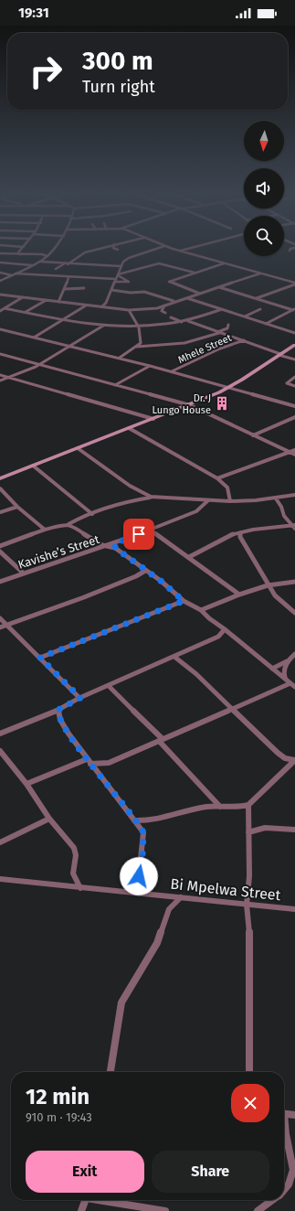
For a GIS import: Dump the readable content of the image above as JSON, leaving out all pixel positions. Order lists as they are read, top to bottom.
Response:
{
  "streets": {
    "street": ["Mhele Street", "Kavishe’s Street", "Bi Mpelwa Street"]
  },
  "places": {
    "building": ["Dr. J Lungo House"]
  },
  "north": "bottom",
  "page": {
    "status": "19:31",
    "turn": ["300 m", "Turn right"],
    "heading": ["12 min", "910 m · 19:43"],
    "buttons": ["Exit", "Share"]
  }
}
